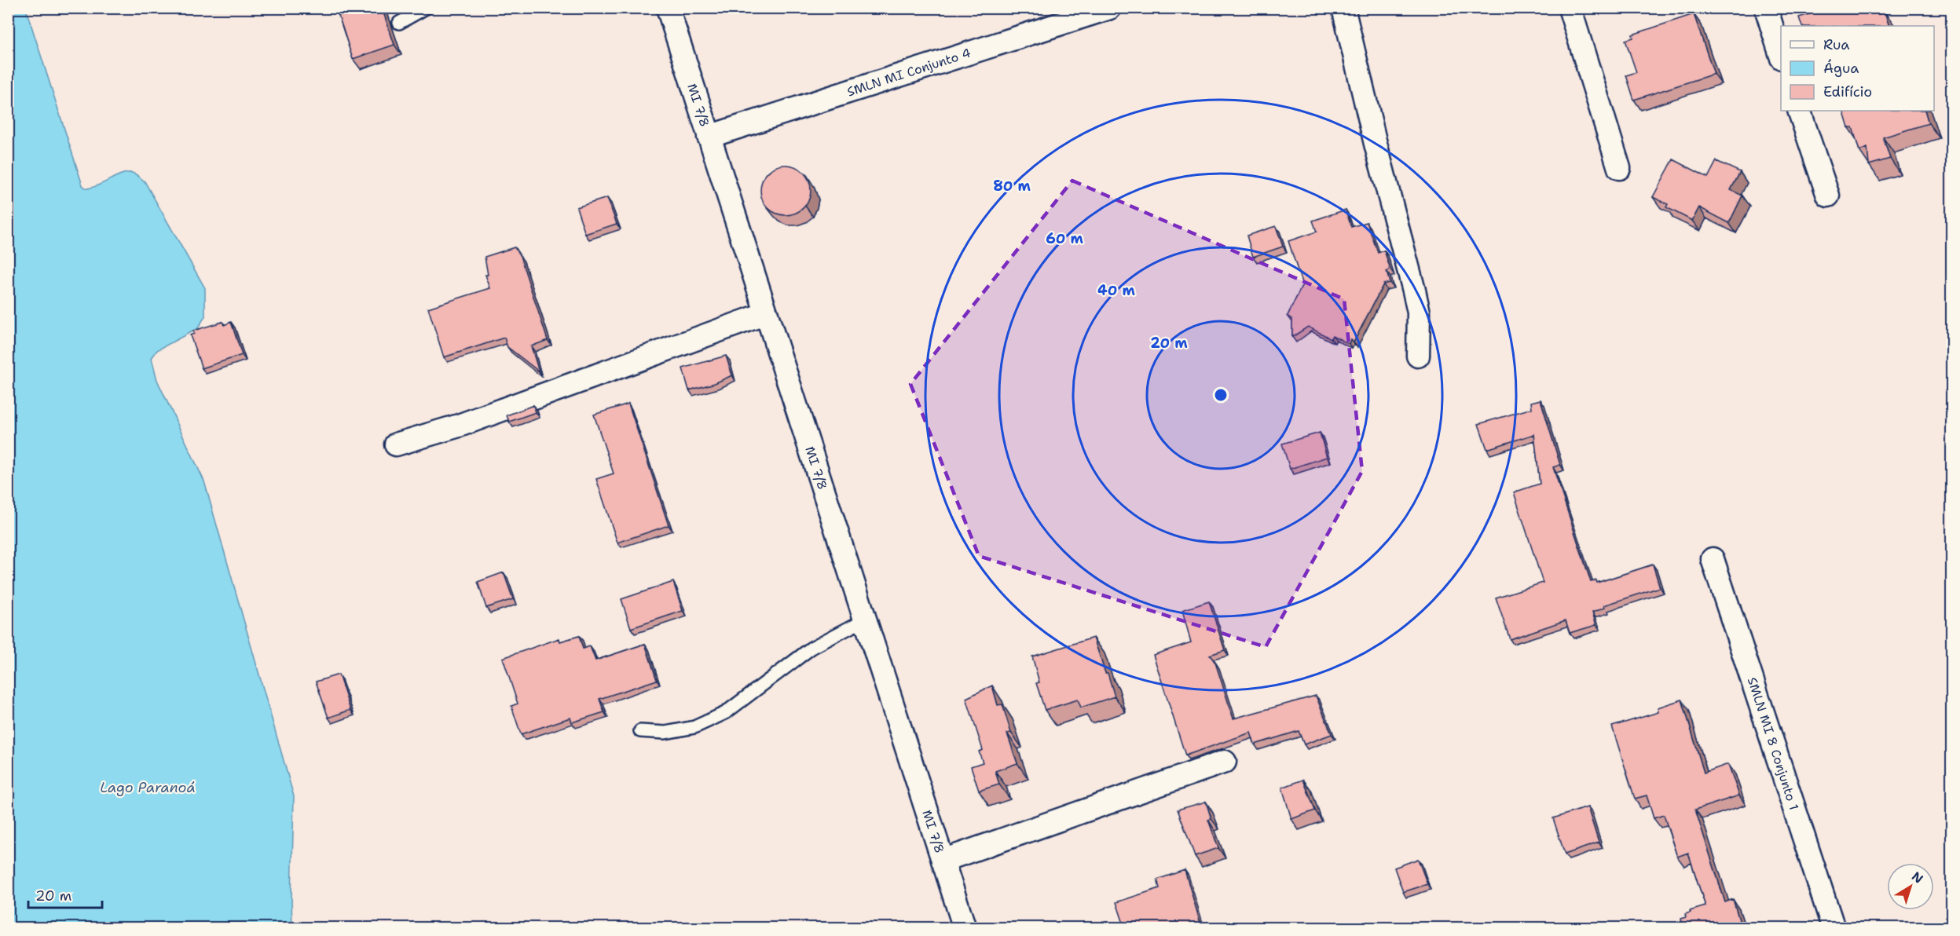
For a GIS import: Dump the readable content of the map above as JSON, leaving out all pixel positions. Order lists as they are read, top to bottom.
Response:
{
  "streets": {
    "street": ["SMLN MI Conjunto 4", "MI 7/8", "SMLN MI 8 Conjunto 1"]
  },
  "crossings": [
    ["SMLN MI Conjunto 4", "MI 7/8"]
  ],
  "water": ["Lago Paranoá"],
  "legend": ["Rua", "Água", "Edifício"],
  "scale_bar": "20 m",
  "north": "top right",
  "rings": [
    "80 m",
    "60 m",
    "40 m",
    "20 m"
  ]
}
